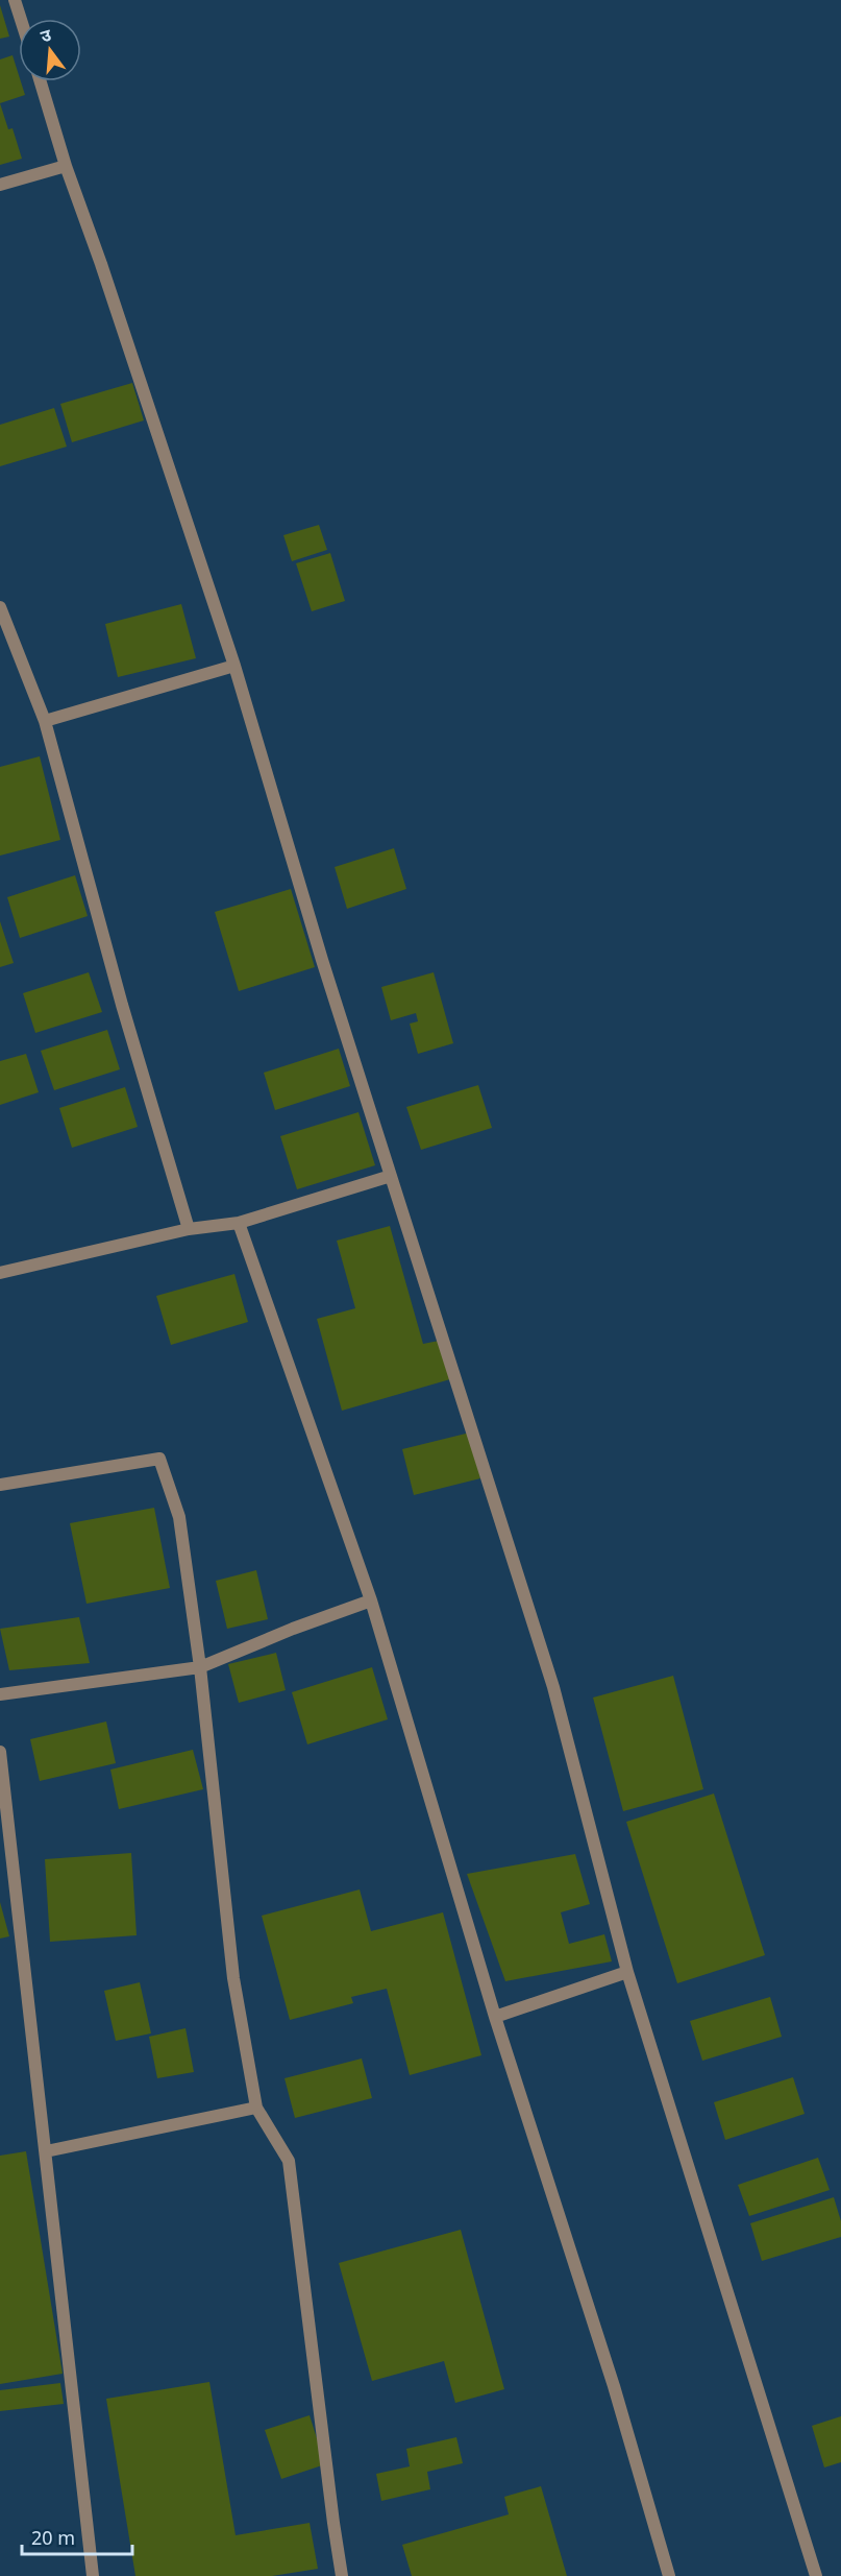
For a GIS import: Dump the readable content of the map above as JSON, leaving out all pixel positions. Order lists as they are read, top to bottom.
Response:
{
  "scale_bar": "20 m",
  "north": "top"
}
